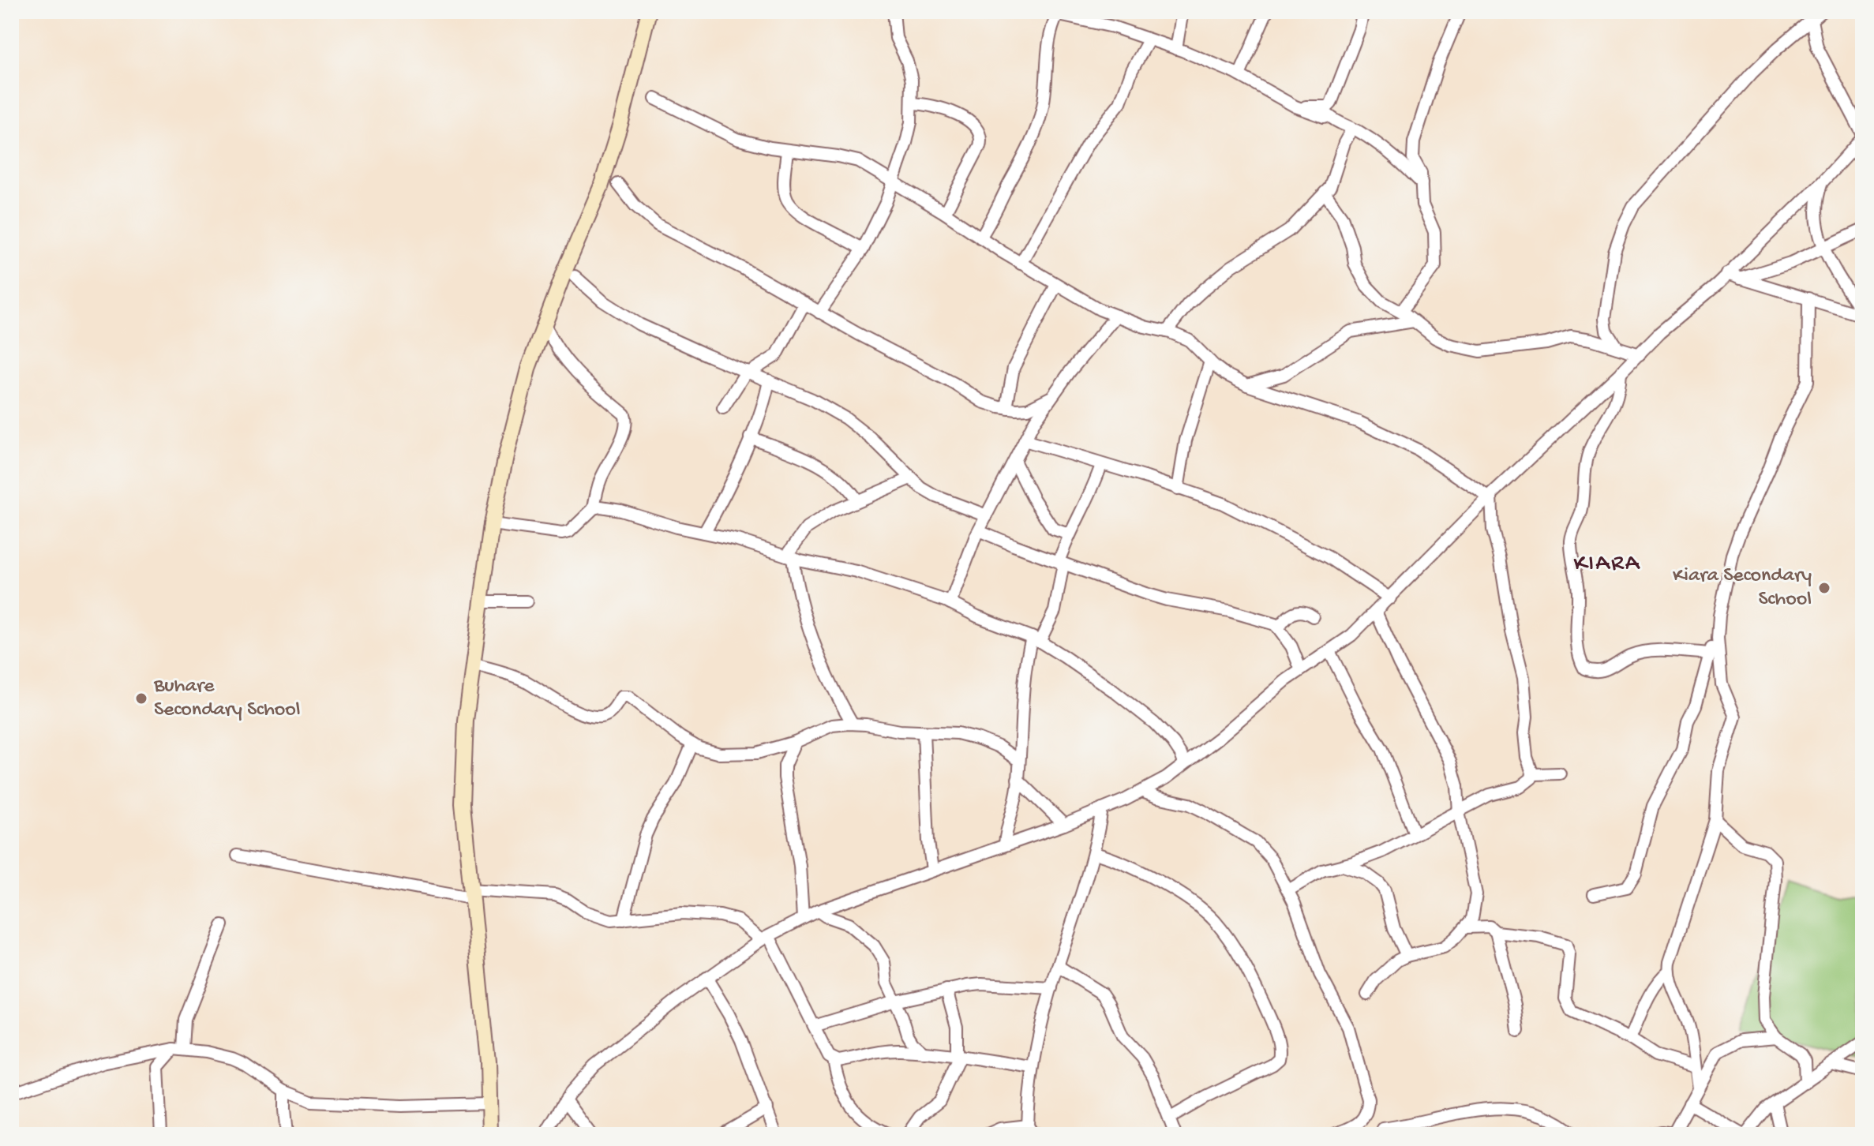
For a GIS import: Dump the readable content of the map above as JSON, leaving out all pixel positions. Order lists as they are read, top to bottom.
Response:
{
  "districts": ["KIARA"],
  "places": ["Kiara Secondary School", "Buhare Secondary School"]
}
